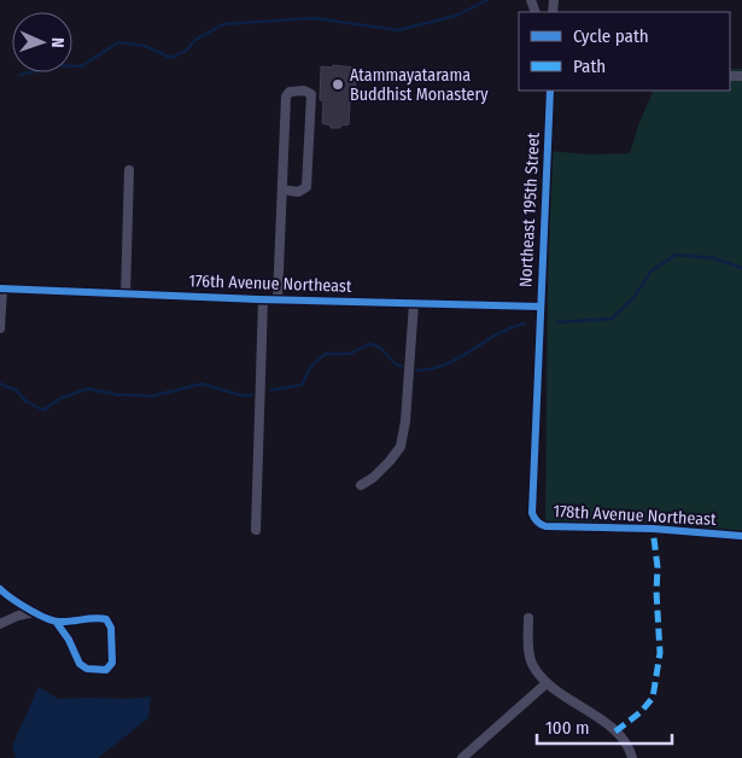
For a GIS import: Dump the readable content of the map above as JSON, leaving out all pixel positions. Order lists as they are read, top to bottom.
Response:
{
  "streets": {
    "street": ["Northeast 195th Street", "176th Avenue Northeast", "178th Avenue Northeast"]
  },
  "crossings": [
    ["Northeast 195th Street", "176th Avenue Northeast"],
    ["Northeast 195th Street", "178th Avenue Northeast"]
  ],
  "places": ["Atammayatarama Buddhist Monastery"],
  "legend": ["Cycle path", "Path"],
  "scale_bar": "100 m",
  "north": "right"
}
